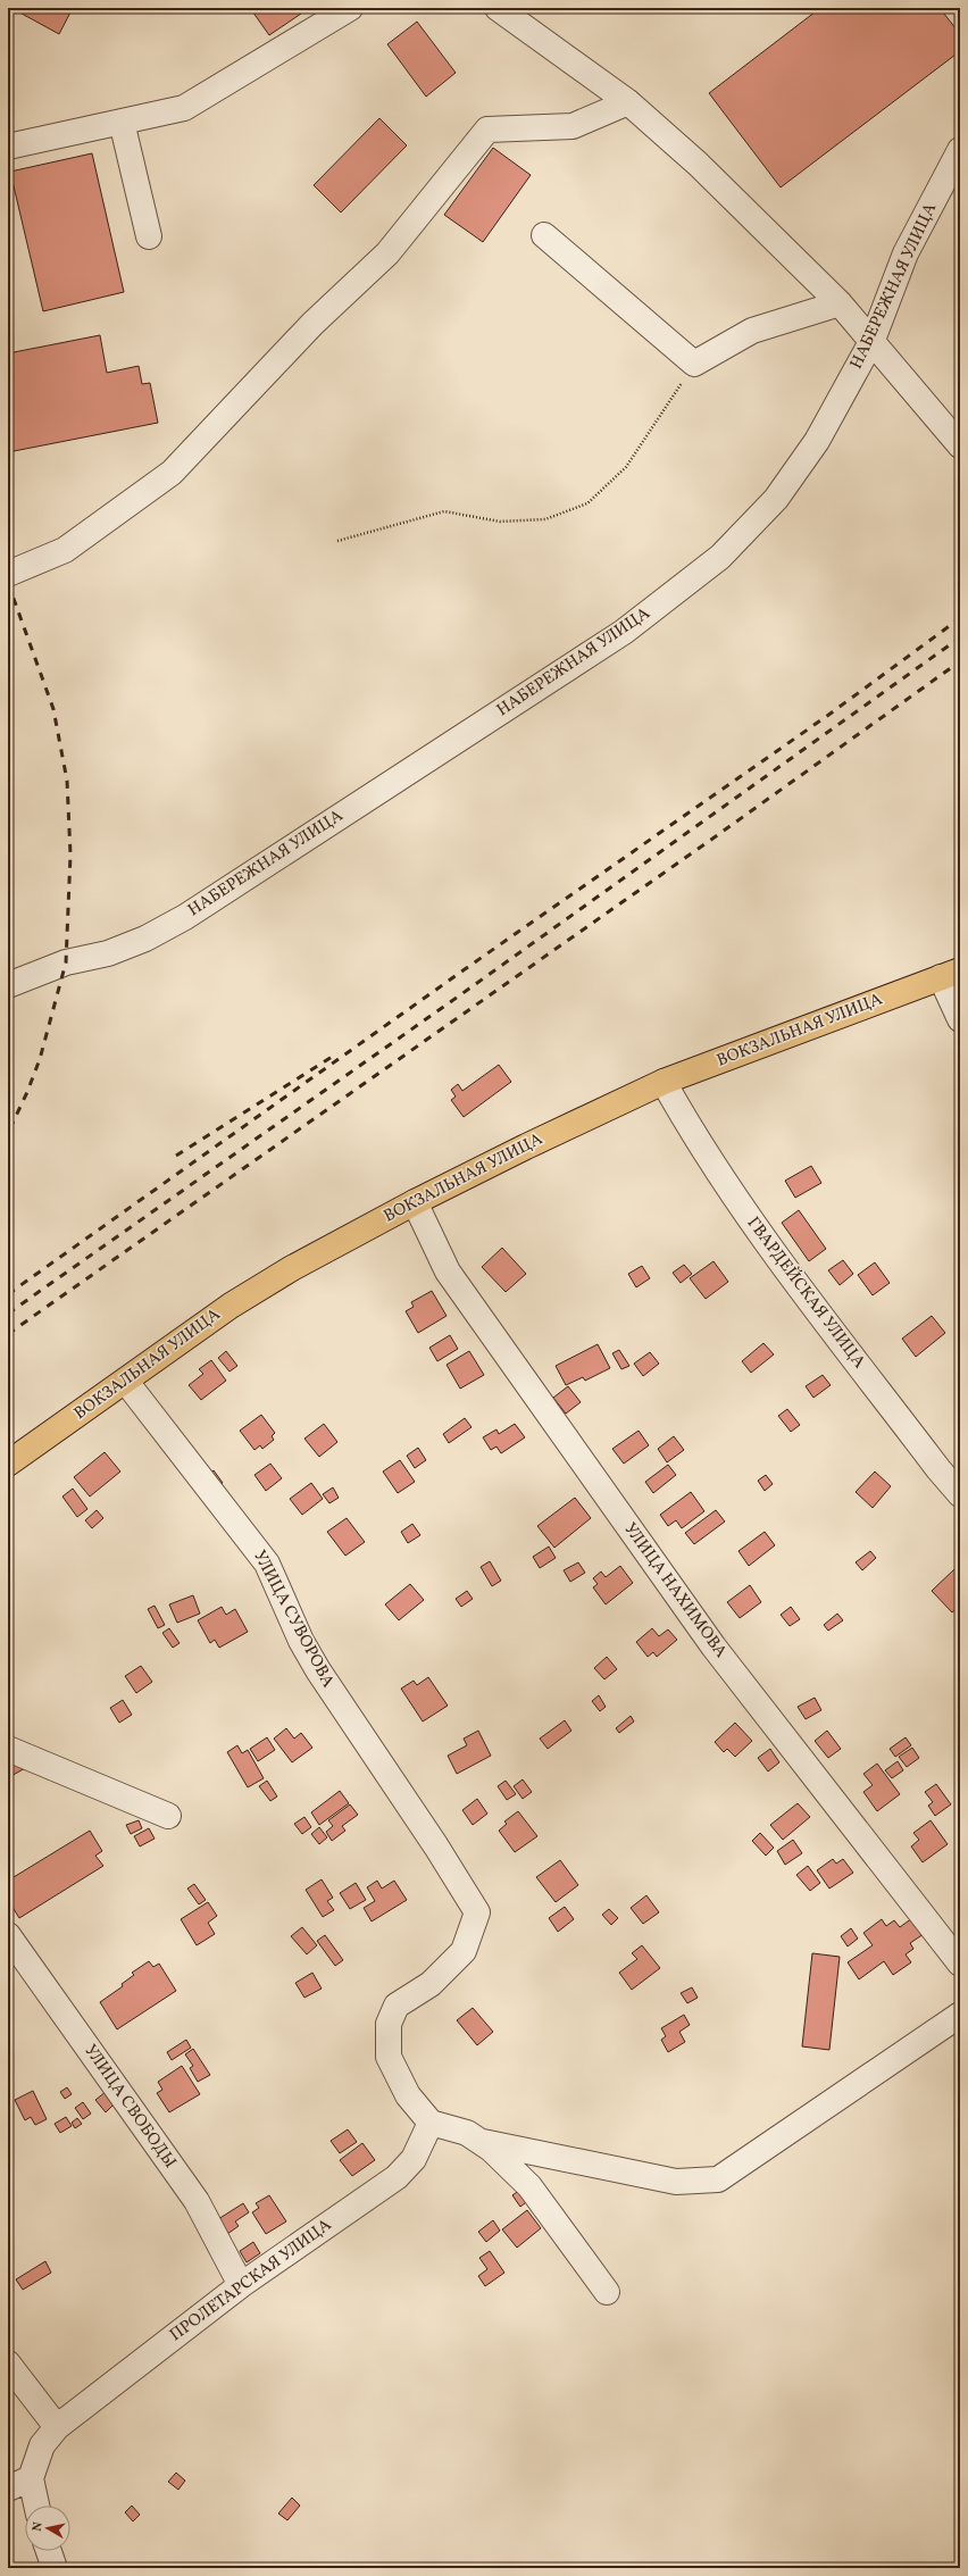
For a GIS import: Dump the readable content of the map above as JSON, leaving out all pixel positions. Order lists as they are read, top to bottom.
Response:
{
  "streets": {
    "main road": ["ВОКЗАЛЬНАЯ УЛИЦА"],
    "street": [
      "НАБЕРЕЖНАЯ УЛИЦА",
      "ГВАРДЕЙСКАЯ УЛИЦА",
      "УЛИЦА НАХИМОВА",
      "УЛИЦА СУВОРОВА",
      "УЛИЦА СВОБОДЫ",
      "ПРОЛЕТАРСКАЯ УЛИЦА"
    ]
  },
  "crossings": [
    ["ВОКЗАЛЬНАЯ УЛИЦА", "ГВАРДЕЙСКАЯ УЛИЦА"],
    ["ВОКЗАЛЬНАЯ УЛИЦА", "УЛИЦА НАХИМОВА"],
    ["ВОКЗАЛЬНАЯ УЛИЦА", "УЛИЦА СУВОРОВА"],
    ["УЛИЦА СУВОРОВА", "ПРОЛЕТАРСКАЯ УЛИЦА"],
    ["УЛИЦА СВОБОДЫ", "ПРОЛЕТАРСКАЯ УЛИЦА"]
  ],
  "north": "left"
}
